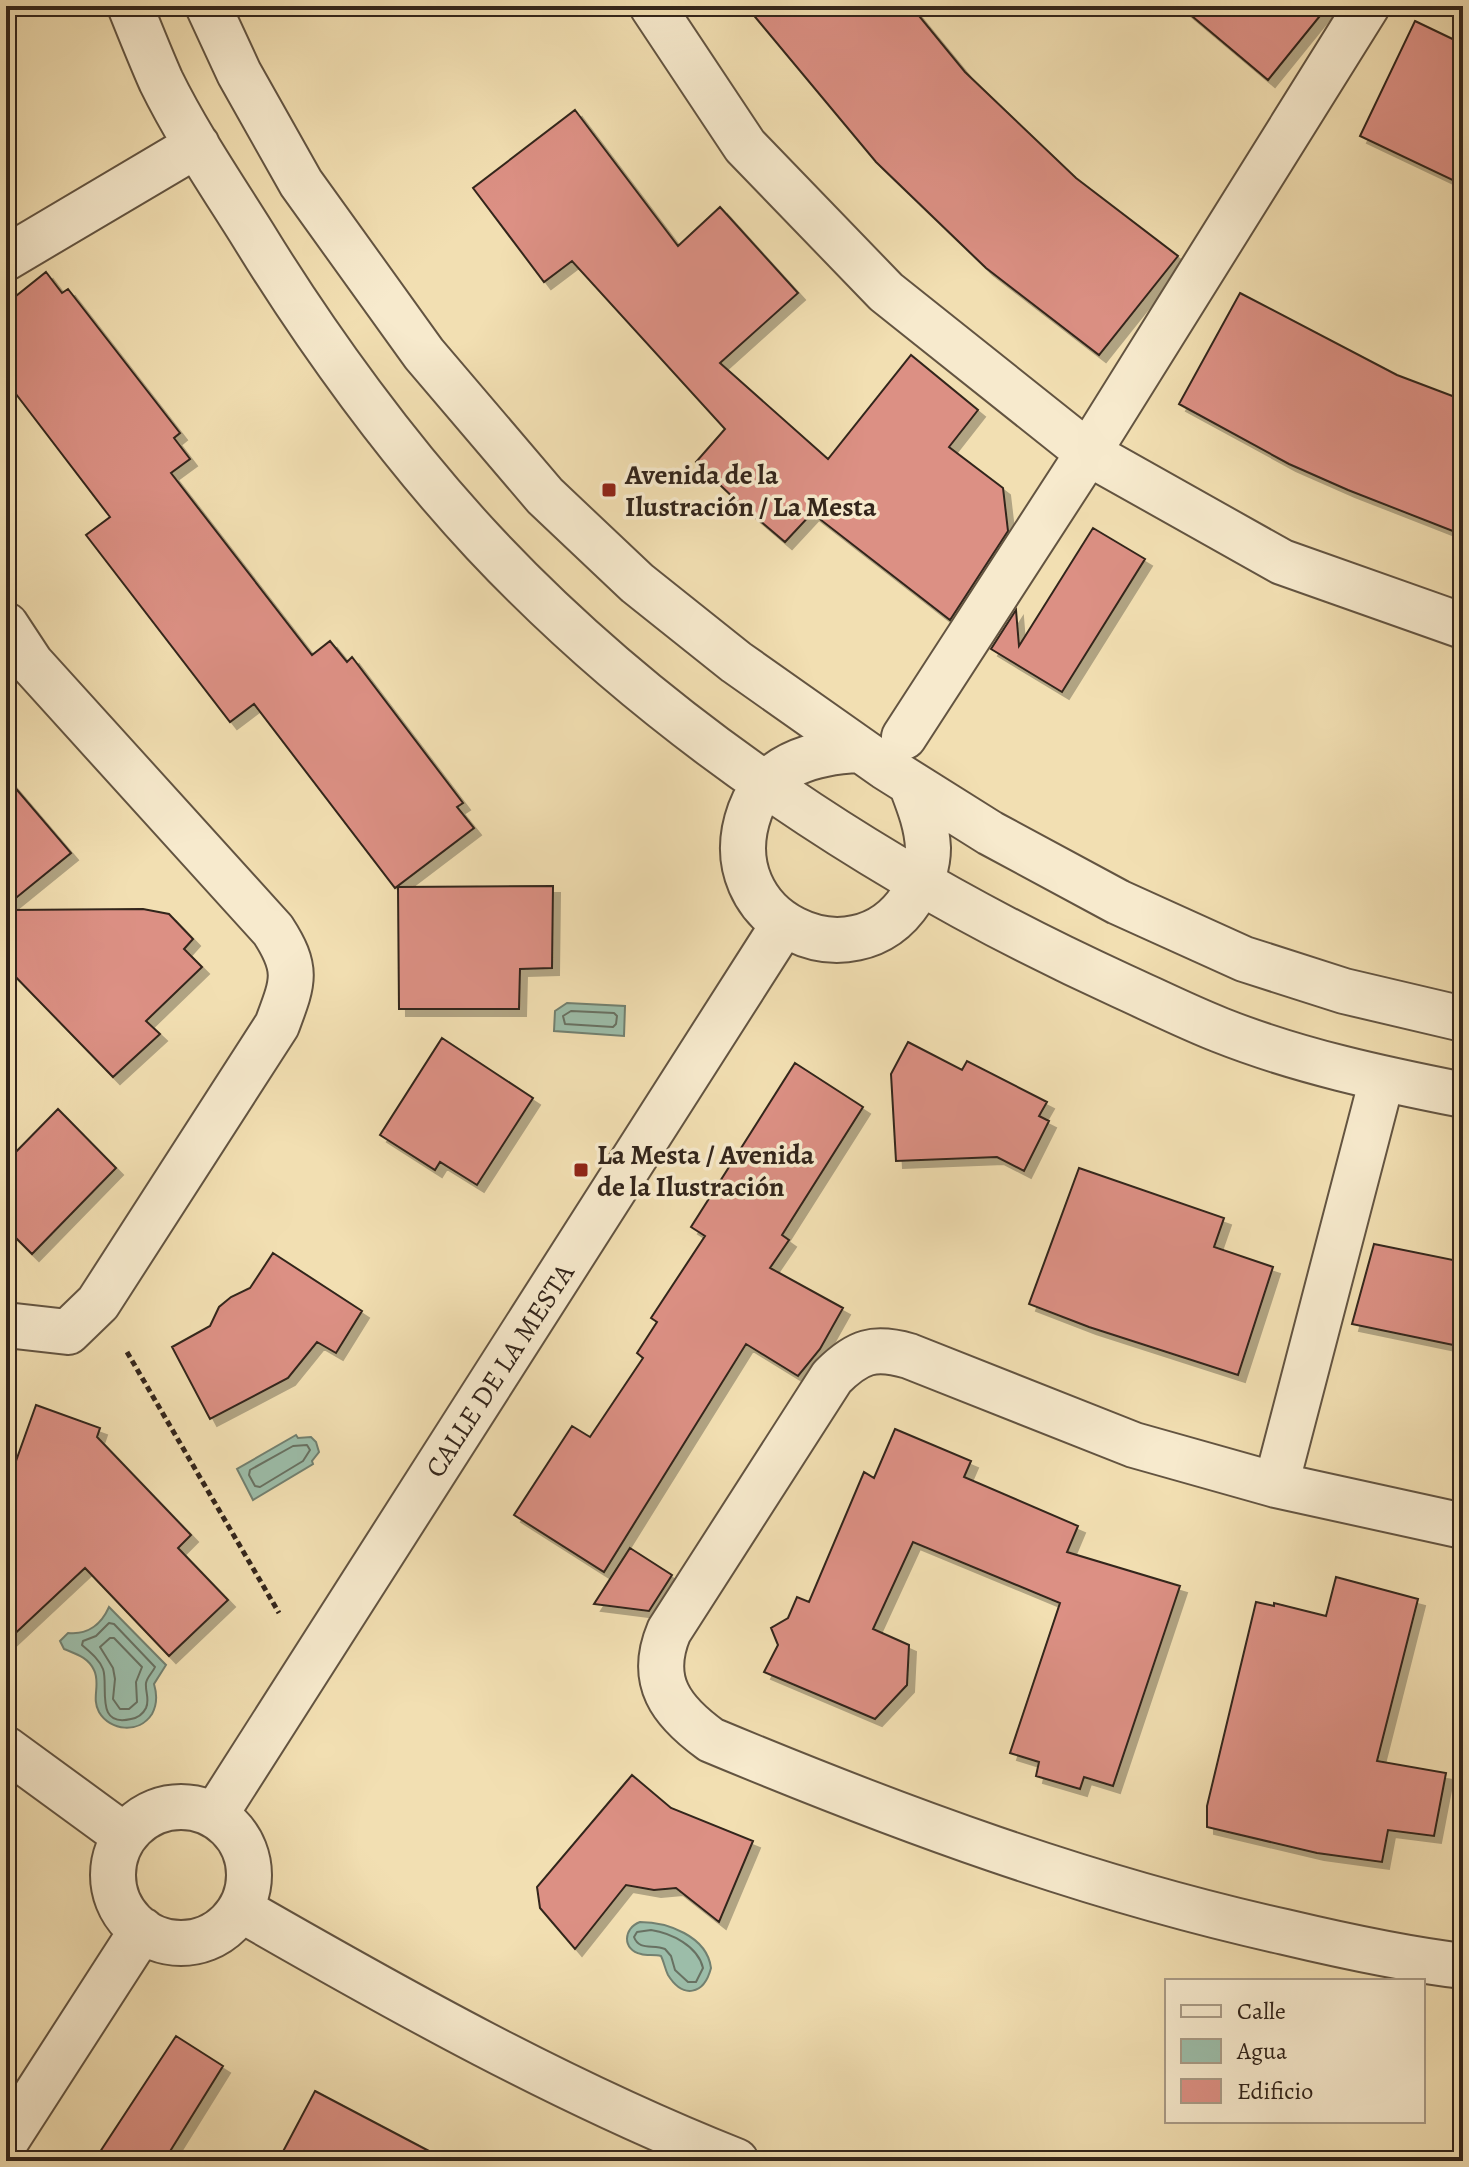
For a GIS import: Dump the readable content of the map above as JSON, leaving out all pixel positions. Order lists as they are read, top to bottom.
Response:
{
  "streets": {
    "street": ["CALLE DE LA MESTA"]
  },
  "places": {
    "transit": ["Avenida de la Ilustración / La Mesta", "La Mesta / Avenida de la Ilustración"]
  },
  "legend": ["Calle", "Agua", "Edificio"]
}
